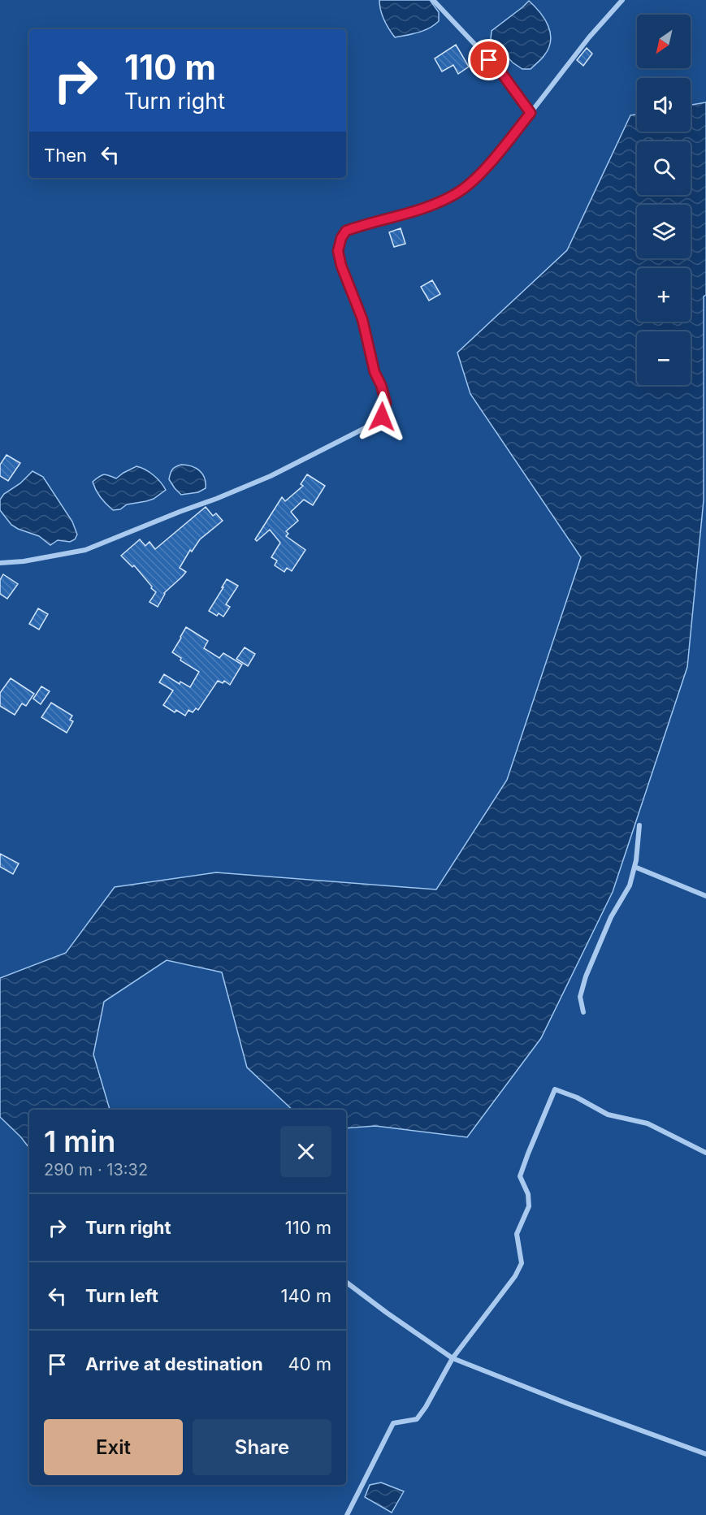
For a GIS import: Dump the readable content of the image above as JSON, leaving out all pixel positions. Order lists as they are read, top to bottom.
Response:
{
  "north": "bottom left",
  "page": {
    "map_buttons": ["+", "−"],
    "turn": ["110 m", "Turn right"],
    "then": "Then",
    "heading": ["1 min", "290 m · 13:32"],
    "list": [
      {
        "name": "Turn right",
        "value": "110 m"
      },
      {
        "name": "Turn left",
        "value": "140 m"
      },
      {
        "name": "Arrive at destination",
        "value": "40 m"
      }
    ],
    "buttons": ["Exit", "Share"]
  }
}
